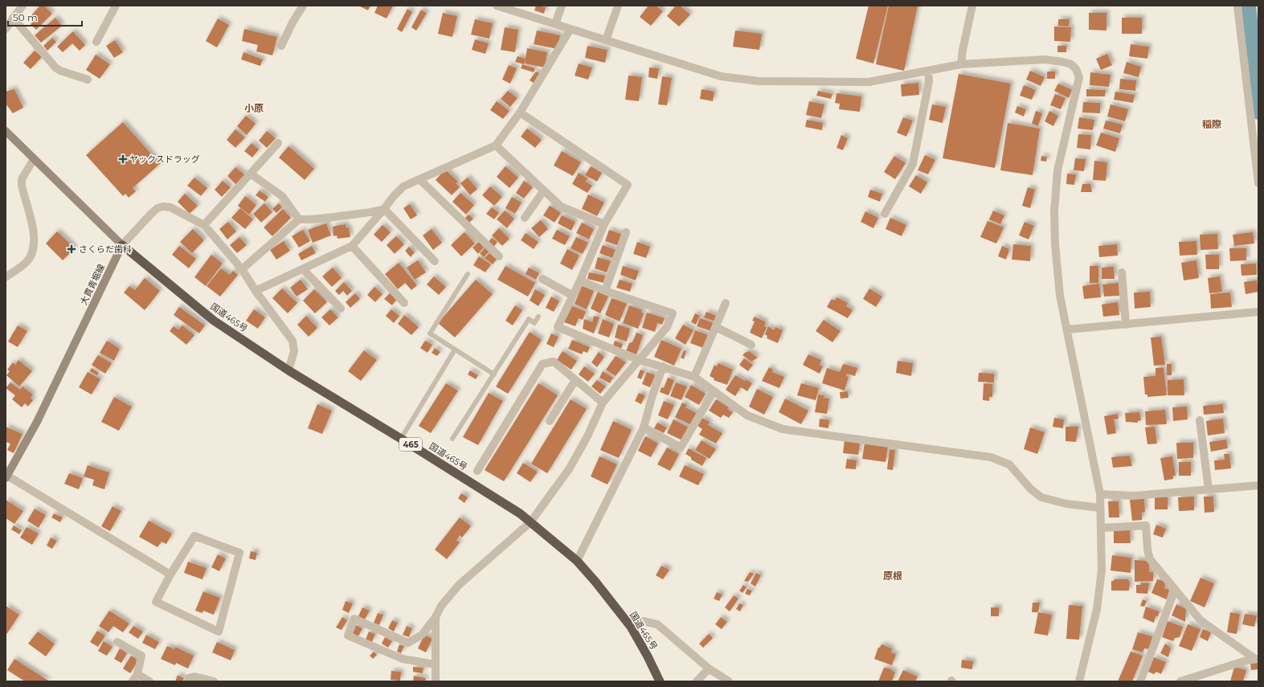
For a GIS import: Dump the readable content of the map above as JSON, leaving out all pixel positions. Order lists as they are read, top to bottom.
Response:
{
  "streets": {
    "highway": ["国道465号", "465"],
    "main road": ["大貫青堀線"]
  },
  "crossings": [
    ["大貫青堀線", "国道465号"]
  ],
  "districts": ["小原", "稲際", "原根"],
  "places": {
    "health": ["ヤックスドラッグ", "さくらだ歯科"]
  },
  "scale_bar": "50 m"
}
